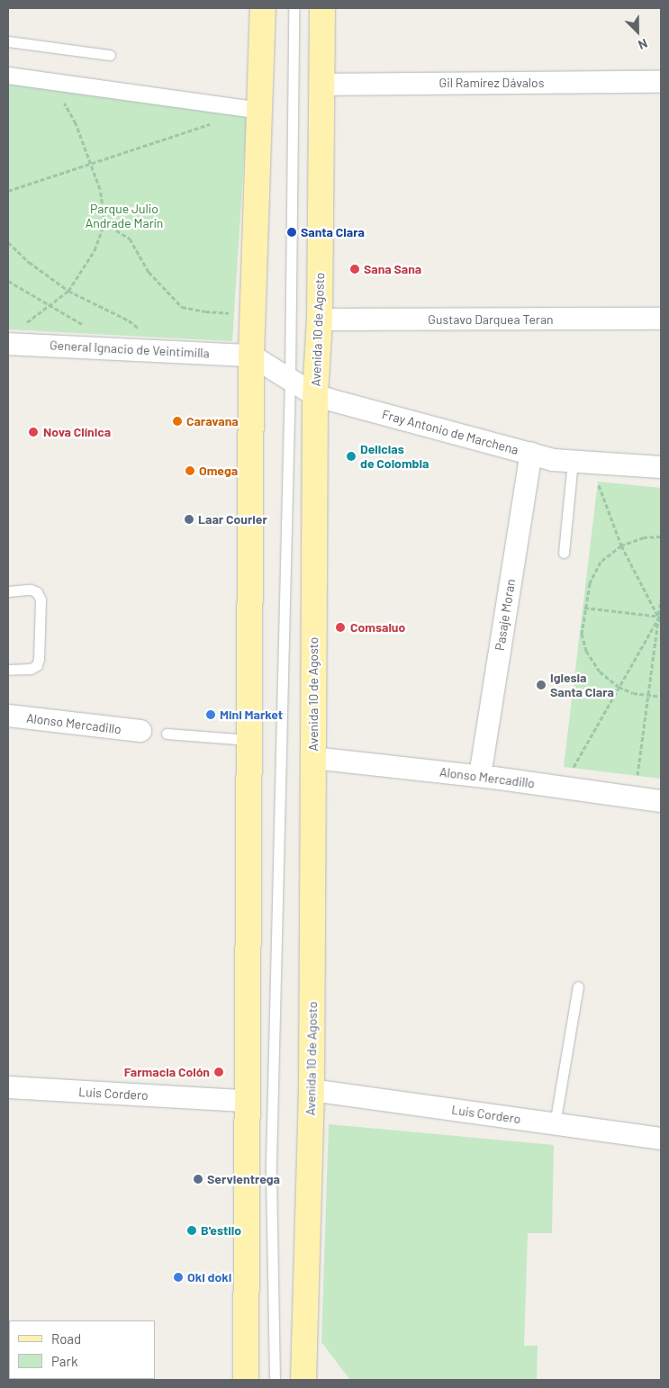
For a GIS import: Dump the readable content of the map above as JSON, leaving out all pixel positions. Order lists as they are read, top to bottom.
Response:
{
  "streets": {
    "main road": ["Avenida 10 de Agosto"],
    "street": [
      "Gil Ramírez Dávalos",
      "Gustavo Darquea Teran",
      "General Ignacio de Veintimilla",
      "Fray Antonio de Marchena",
      "Pasaje Moran",
      "Alonso Mercadillo",
      "Luis Cordero"
    ]
  },
  "crossings": [
    ["Gil Ramírez Dávalos", "Avenida 10 de Agosto"],
    ["Gustavo Darquea Teran", "Avenida 10 de Agosto"],
    ["Avenida 10 de Agosto", "Fray Antonio de Marchena"],
    ["Avenida 10 de Agosto", "Alonso Mercadillo"],
    ["Avenida 10 de Agosto", "Luis Cordero"],
    ["General Ignacio de Veintimilla", "Fray Antonio de Marchena"],
    ["Fray Antonio de Marchena", "Pasaje Moran"],
    ["Pasaje Moran", "Alonso Mercadillo"]
  ],
  "parks": ["Parque Julio Andrade Marín"],
  "places": [
    "Santa Clara",
    "Sana Sana",
    "Caravana",
    "Nova Clínica",
    "Delicias de Colombia",
    "Omega",
    "Laar Courier",
    "Comsaluo",
    "Iglesia Santa Clara",
    "Mini Market",
    "Farmacia Colón",
    "Servientrega",
    "B'estilo",
    "Oki doki"
  ],
  "legend": ["Road", "Park"],
  "north": "bottom right"
}
